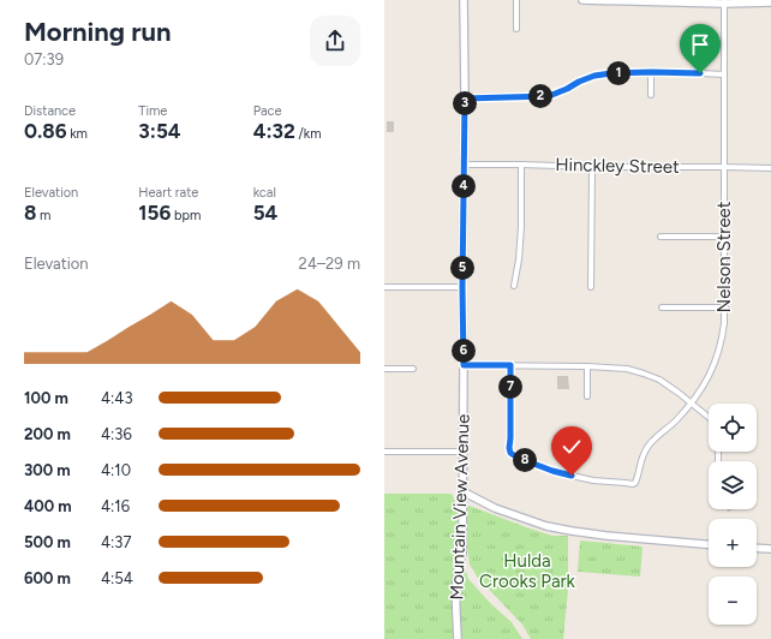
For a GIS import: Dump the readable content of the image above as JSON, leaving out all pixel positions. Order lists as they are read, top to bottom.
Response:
{
  "streets": {
    "street": ["Hinckley Street", "Nelson Street", "Mountain View Avenue"]
  },
  "crossings": [
    ["Hinckley Street", "Nelson Street"],
    ["Hinckley Street", "Mountain View Avenue"]
  ],
  "parks": ["Hulda Crooks Park"],
  "page": {
    "heading": ["Morning run", "07:39"],
    "pins": [
      "1",
      "2",
      "3",
      "4",
      "5",
      "6",
      "7",
      "8"
    ],
    "stats": [
      ["Distance", "0.86 km"],
      ["Time", "3:54"],
      ["Pace", "4:32 /km"],
      ["Elevation", "8 m"],
      ["Heart rate", "156 bpm"],
      ["kcal", "54"]
    ],
    "chart": ["Elevation", "24–29 m"],
    "list": [
      {
        "name": "100 m",
        "note": "4:43"
      },
      {
        "name": "200 m",
        "note": "4:36"
      },
      {
        "name": "300 m",
        "note": "4:10"
      },
      {
        "name": "400 m",
        "note": "4:16"
      },
      {
        "name": "500 m",
        "note": "4:37"
      },
      {
        "name": "600 m",
        "note": "4:54"
      }
    ],
    "map_buttons": ["+", "−"]
  }
}
